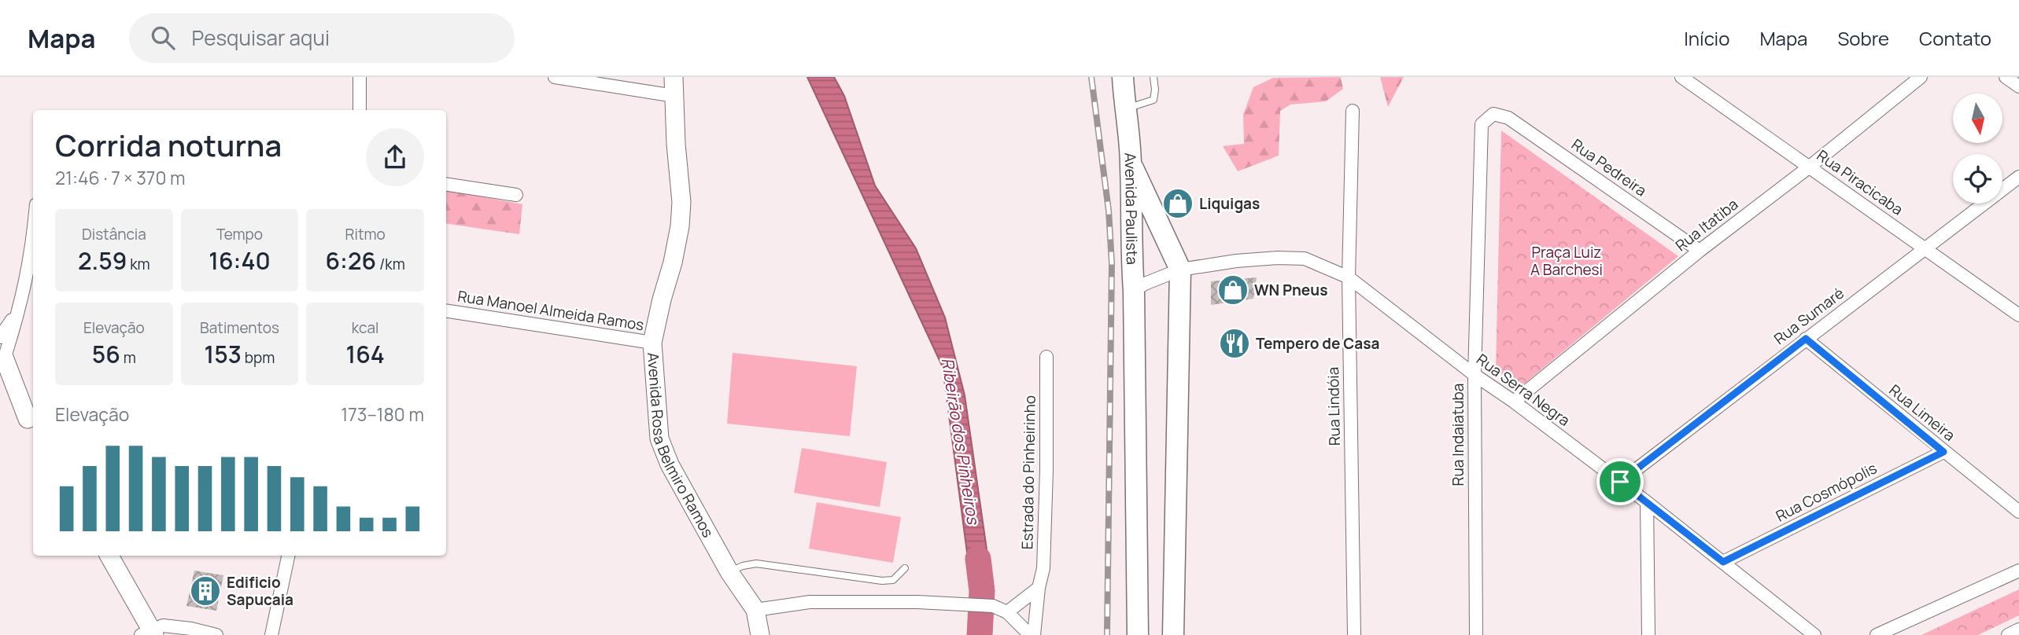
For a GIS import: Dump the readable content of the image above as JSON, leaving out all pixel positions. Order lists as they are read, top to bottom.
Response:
{
  "streets": {
    "main road": ["Avenida Paulista", "Avenida Rosa Belmiro Ramos"],
    "street": [
      "Rua Pedreira",
      "Rua Piracicaba",
      "Rua Itatiba",
      "Rua Manoel Almeida Ramos",
      "Rua Sumaré",
      "Rua Serra Negra",
      "Rua Lindóia",
      "Rua Limeira",
      "Rua Indaiatuba",
      "Estrada do Pinheirinho",
      "Rua Cosmópolis"
    ]
  },
  "crossings": [
    ["Rua Pedreira", "Rua Itatiba"],
    ["Rua Pedreira", "Rua Indaiatuba"],
    ["Rua Piracicaba", "Rua Itatiba"],
    ["Rua Piracicaba", "Rua Sumaré"],
    ["Rua Itatiba", "Rua Serra Negra"],
    ["Avenida Paulista", "Rua Serra Negra"],
    ["Rua Manoel Almeida Ramos", "Avenida Rosa Belmiro Ramos"],
    ["Rua Sumaré", "Rua Serra Negra"],
    ["Rua Sumaré", "Rua Limeira"],
    ["Rua Serra Negra", "Rua Lindóia"],
    ["Rua Serra Negra", "Rua Indaiatuba"],
    ["Rua Serra Negra", "Rua Cosmópolis"],
    ["Rua Limeira", "Rua Cosmópolis"],
    ["Avenida Rosa Belmiro Ramos", "Estrada do Pinheirinho"]
  ],
  "water": ["Ribeirão dos Pinheiros"],
  "parks": ["Praça Luiz A Barchesi"],
  "places": {
    "shop": ["Liquigas", "WN Pneus"],
    "restaurant": ["Tempero de Casa"],
    "building": ["Edificio Sapucaia"]
  },
  "north": "bottom",
  "page": {
    "header": "Mapa",
    "search": "Pesquisar aqui",
    "nav": [
      "Início",
      "Mapa",
      "Sobre",
      "Contato"
    ],
    "heading": ["Corrida noturna", "21:46 · 7 × 370 m"],
    "stats": [
      ["Distância", "2.59 km"],
      ["Tempo", "16:40"],
      ["Ritmo", "6:26 /km"],
      ["Elevação", "56 m"],
      ["Batimentos", "153 bpm"],
      ["kcal", "164"]
    ],
    "chart": ["Elevação", "173–180 m"]
  }
}
